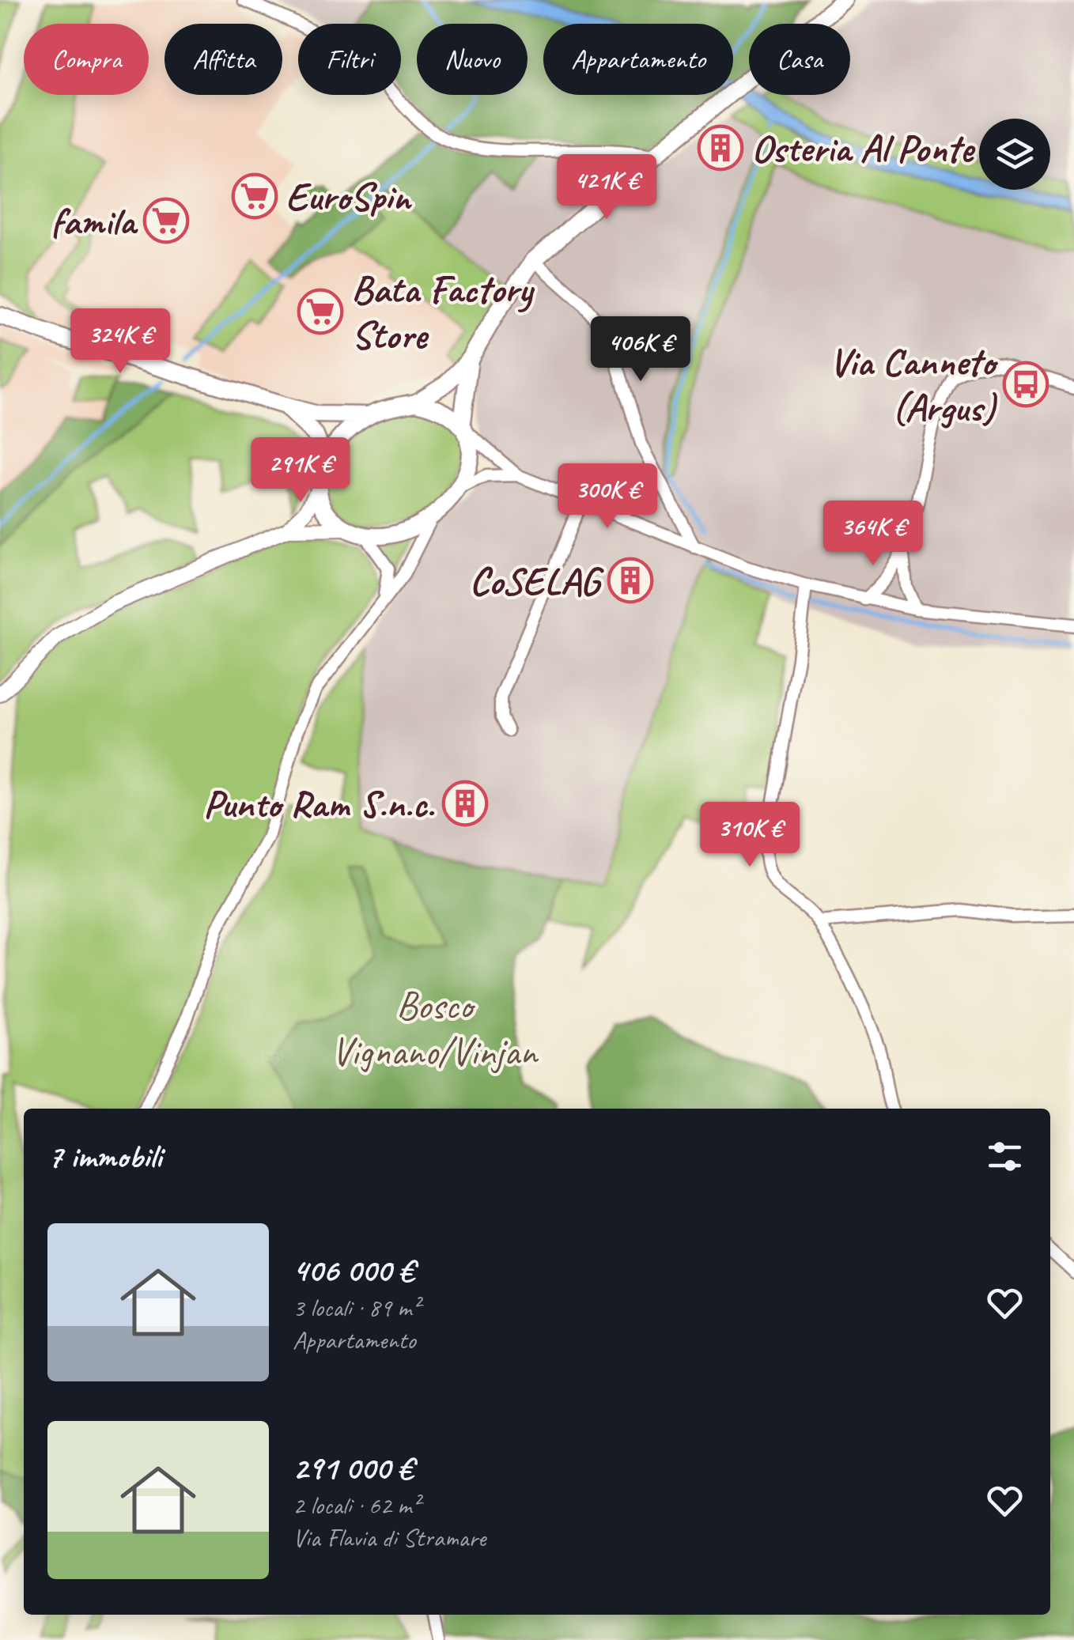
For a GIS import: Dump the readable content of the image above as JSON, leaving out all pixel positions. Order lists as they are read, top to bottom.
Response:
{
  "parks": ["Bosco Vignano/Vinjan"],
  "places": {
    "building": ["Osteria Al Ponte", "CoSELAG", "Punto Ram S.n.c."],
    "supermarket": ["EuroSpin", "famila", "Bata Factory Store"],
    "bus stop": ["Via Canneto (Argus)"]
  },
  "page": {
    "chip": [
      "Compra",
      "Affitta",
      "Filtri",
      "Nuovo",
      "Appartamento",
      "Casa"
    ],
    "price": [
      "421K €",
      "324K €",
      "406K €",
      "291K €",
      "300K €",
      "364K €",
      "310K €"
    ],
    "heading": "7 immobili",
    "list": [
      {
        "name": "406 000 €",
        "note": "3 locali · 89 m² · Appartamento"
      },
      {
        "name": "291 000 €",
        "note": "2 locali · 62 m² · Via Flavia di Stramare"
      }
    ]
  }
}
